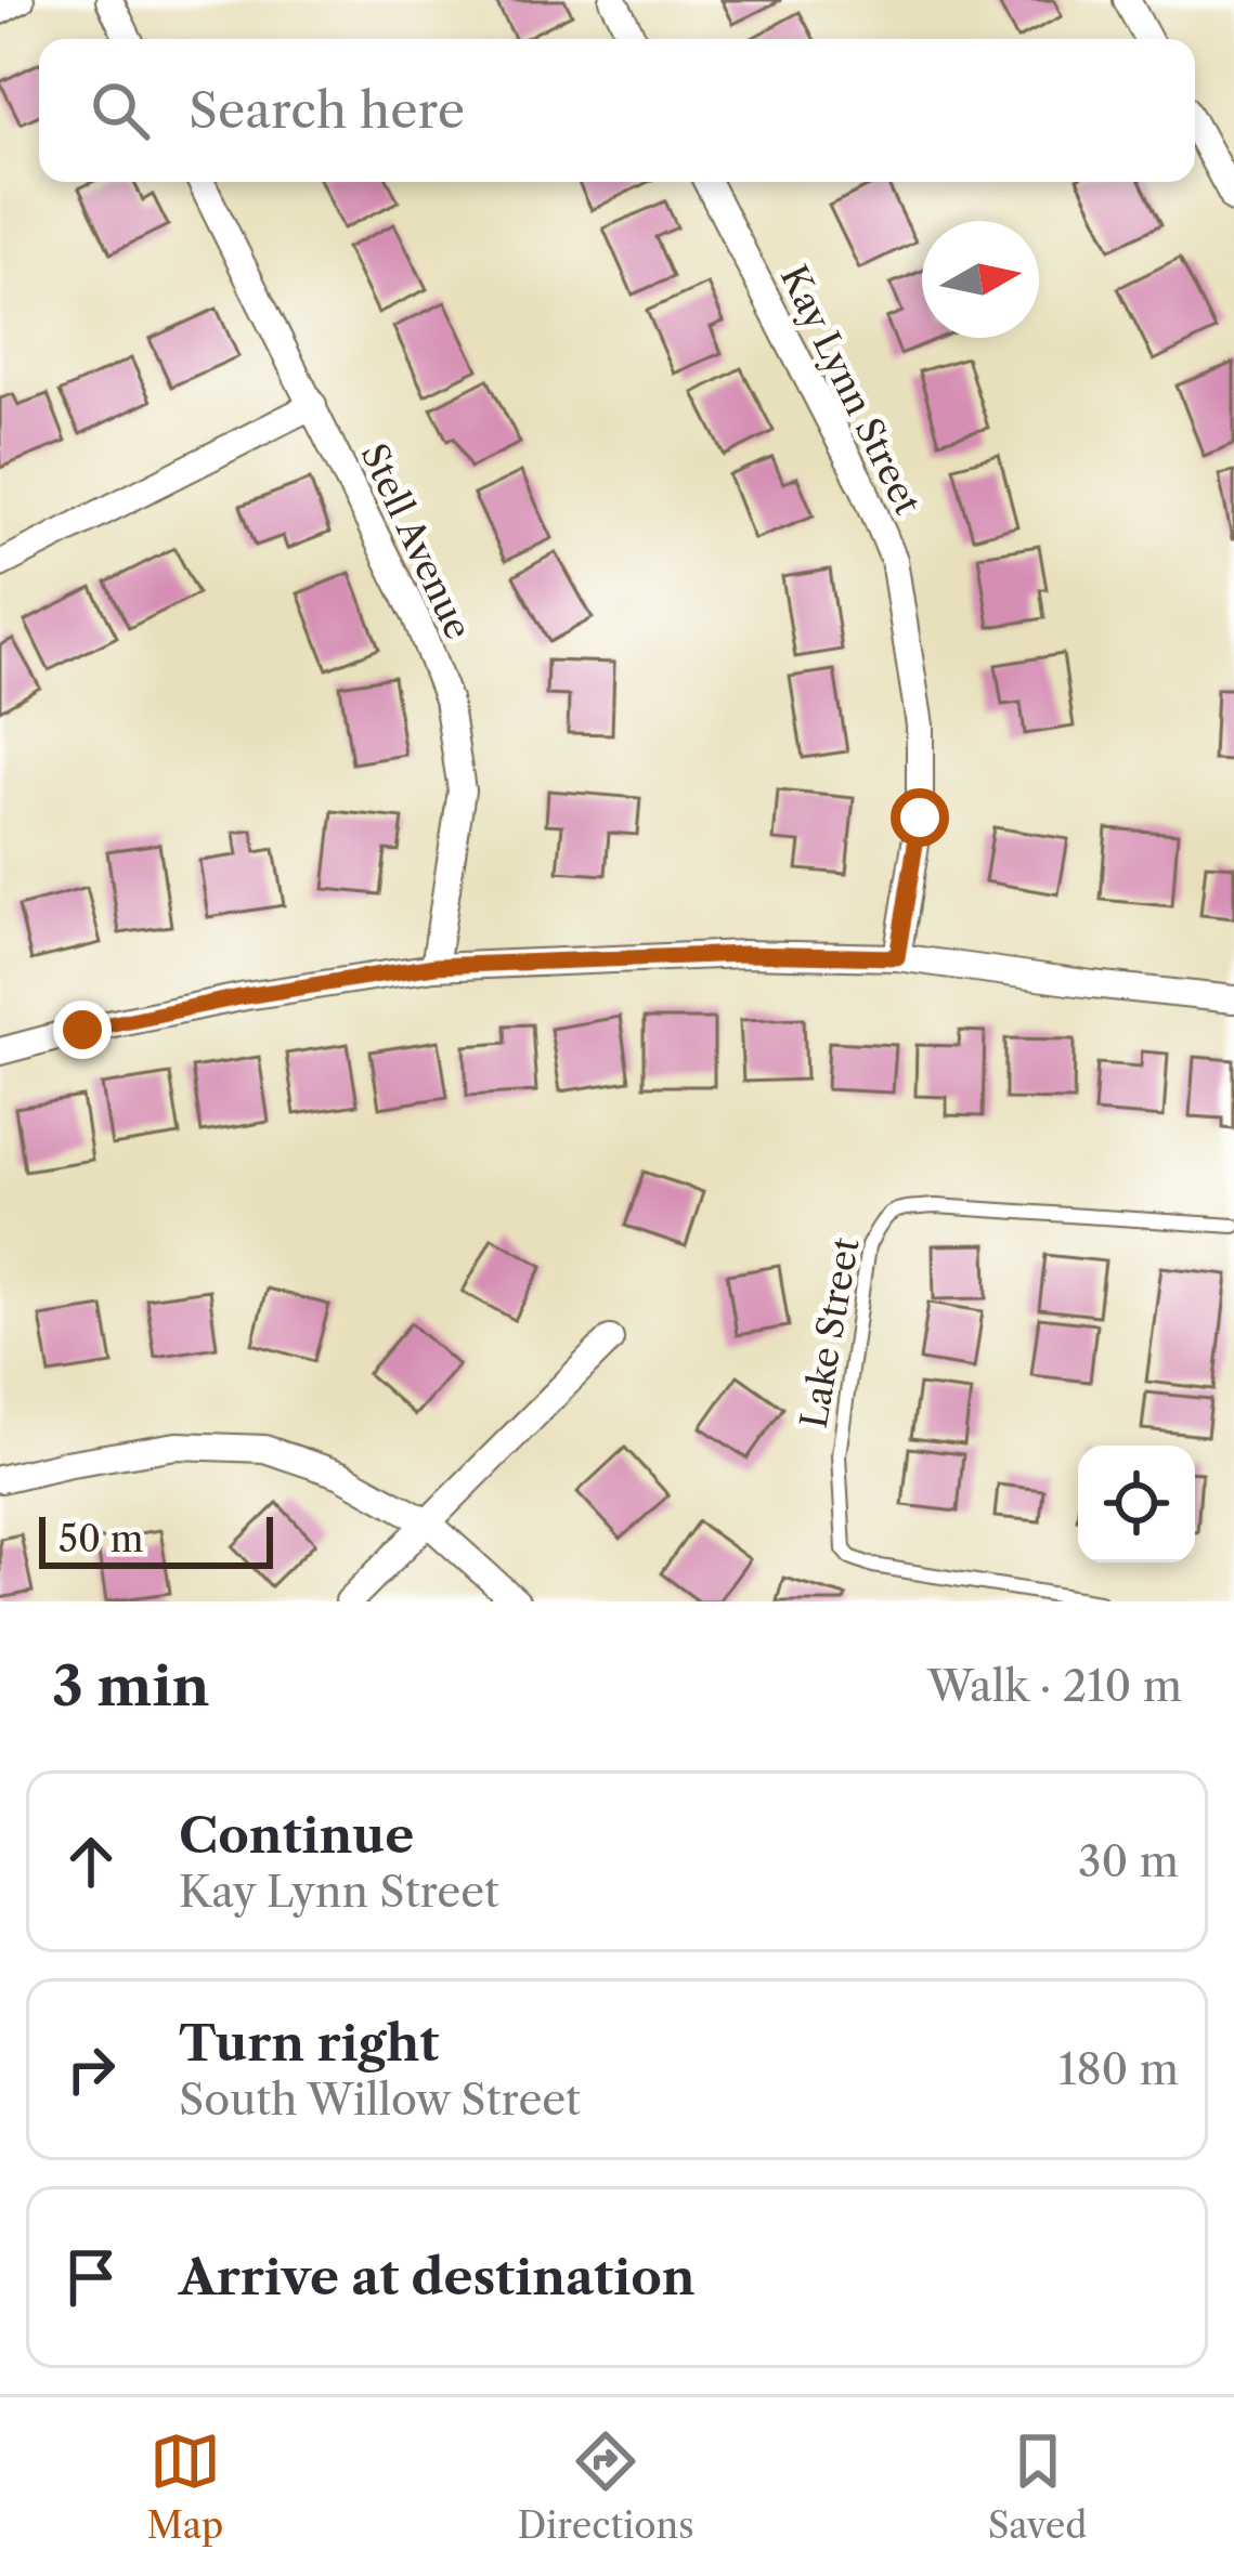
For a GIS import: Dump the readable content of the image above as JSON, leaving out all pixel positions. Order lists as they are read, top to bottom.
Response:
{
  "streets": {
    "street": ["Kay Lynn Street", "Stell Avenue"],
    "lane": ["Lake Street"]
  },
  "scale_bar": "50 m",
  "north": "right",
  "page": {
    "search": "Search here",
    "scale": "50 m",
    "heading": ["3 min", "Walk · 210 m"],
    "list": [
      ["Continue", "Kay Lynn Street", "30 m"],
      ["Turn right", "South Willow Street", "180 m"],
      "Arrive at destination"
    ],
    "nav": ["Map", "Directions", "Saved"]
  }
}
